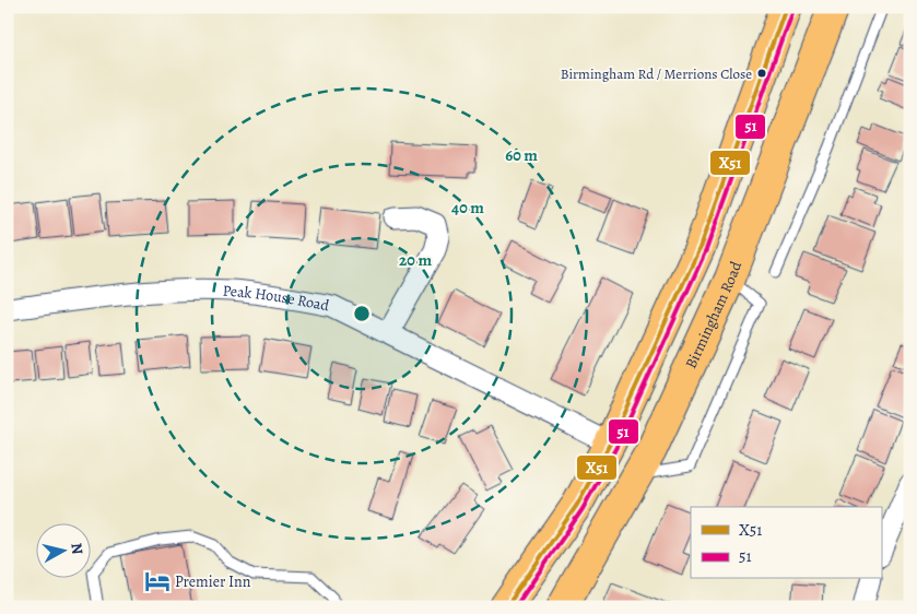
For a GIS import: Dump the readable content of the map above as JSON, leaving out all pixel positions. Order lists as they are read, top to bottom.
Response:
{
  "streets": {
    "highway": ["Birmingham Road"],
    "street": ["Peak House Road"]
  },
  "places": {
    "other": ["Birmingham Rd / Merrions Close"],
    "hotel": ["Premier Inn"]
  },
  "lines": ["transit line X51", "transit line 51"],
  "legend": ["X51", "51"],
  "north": "right",
  "rings": ["60 m", "40 m", "20 m"]
}
